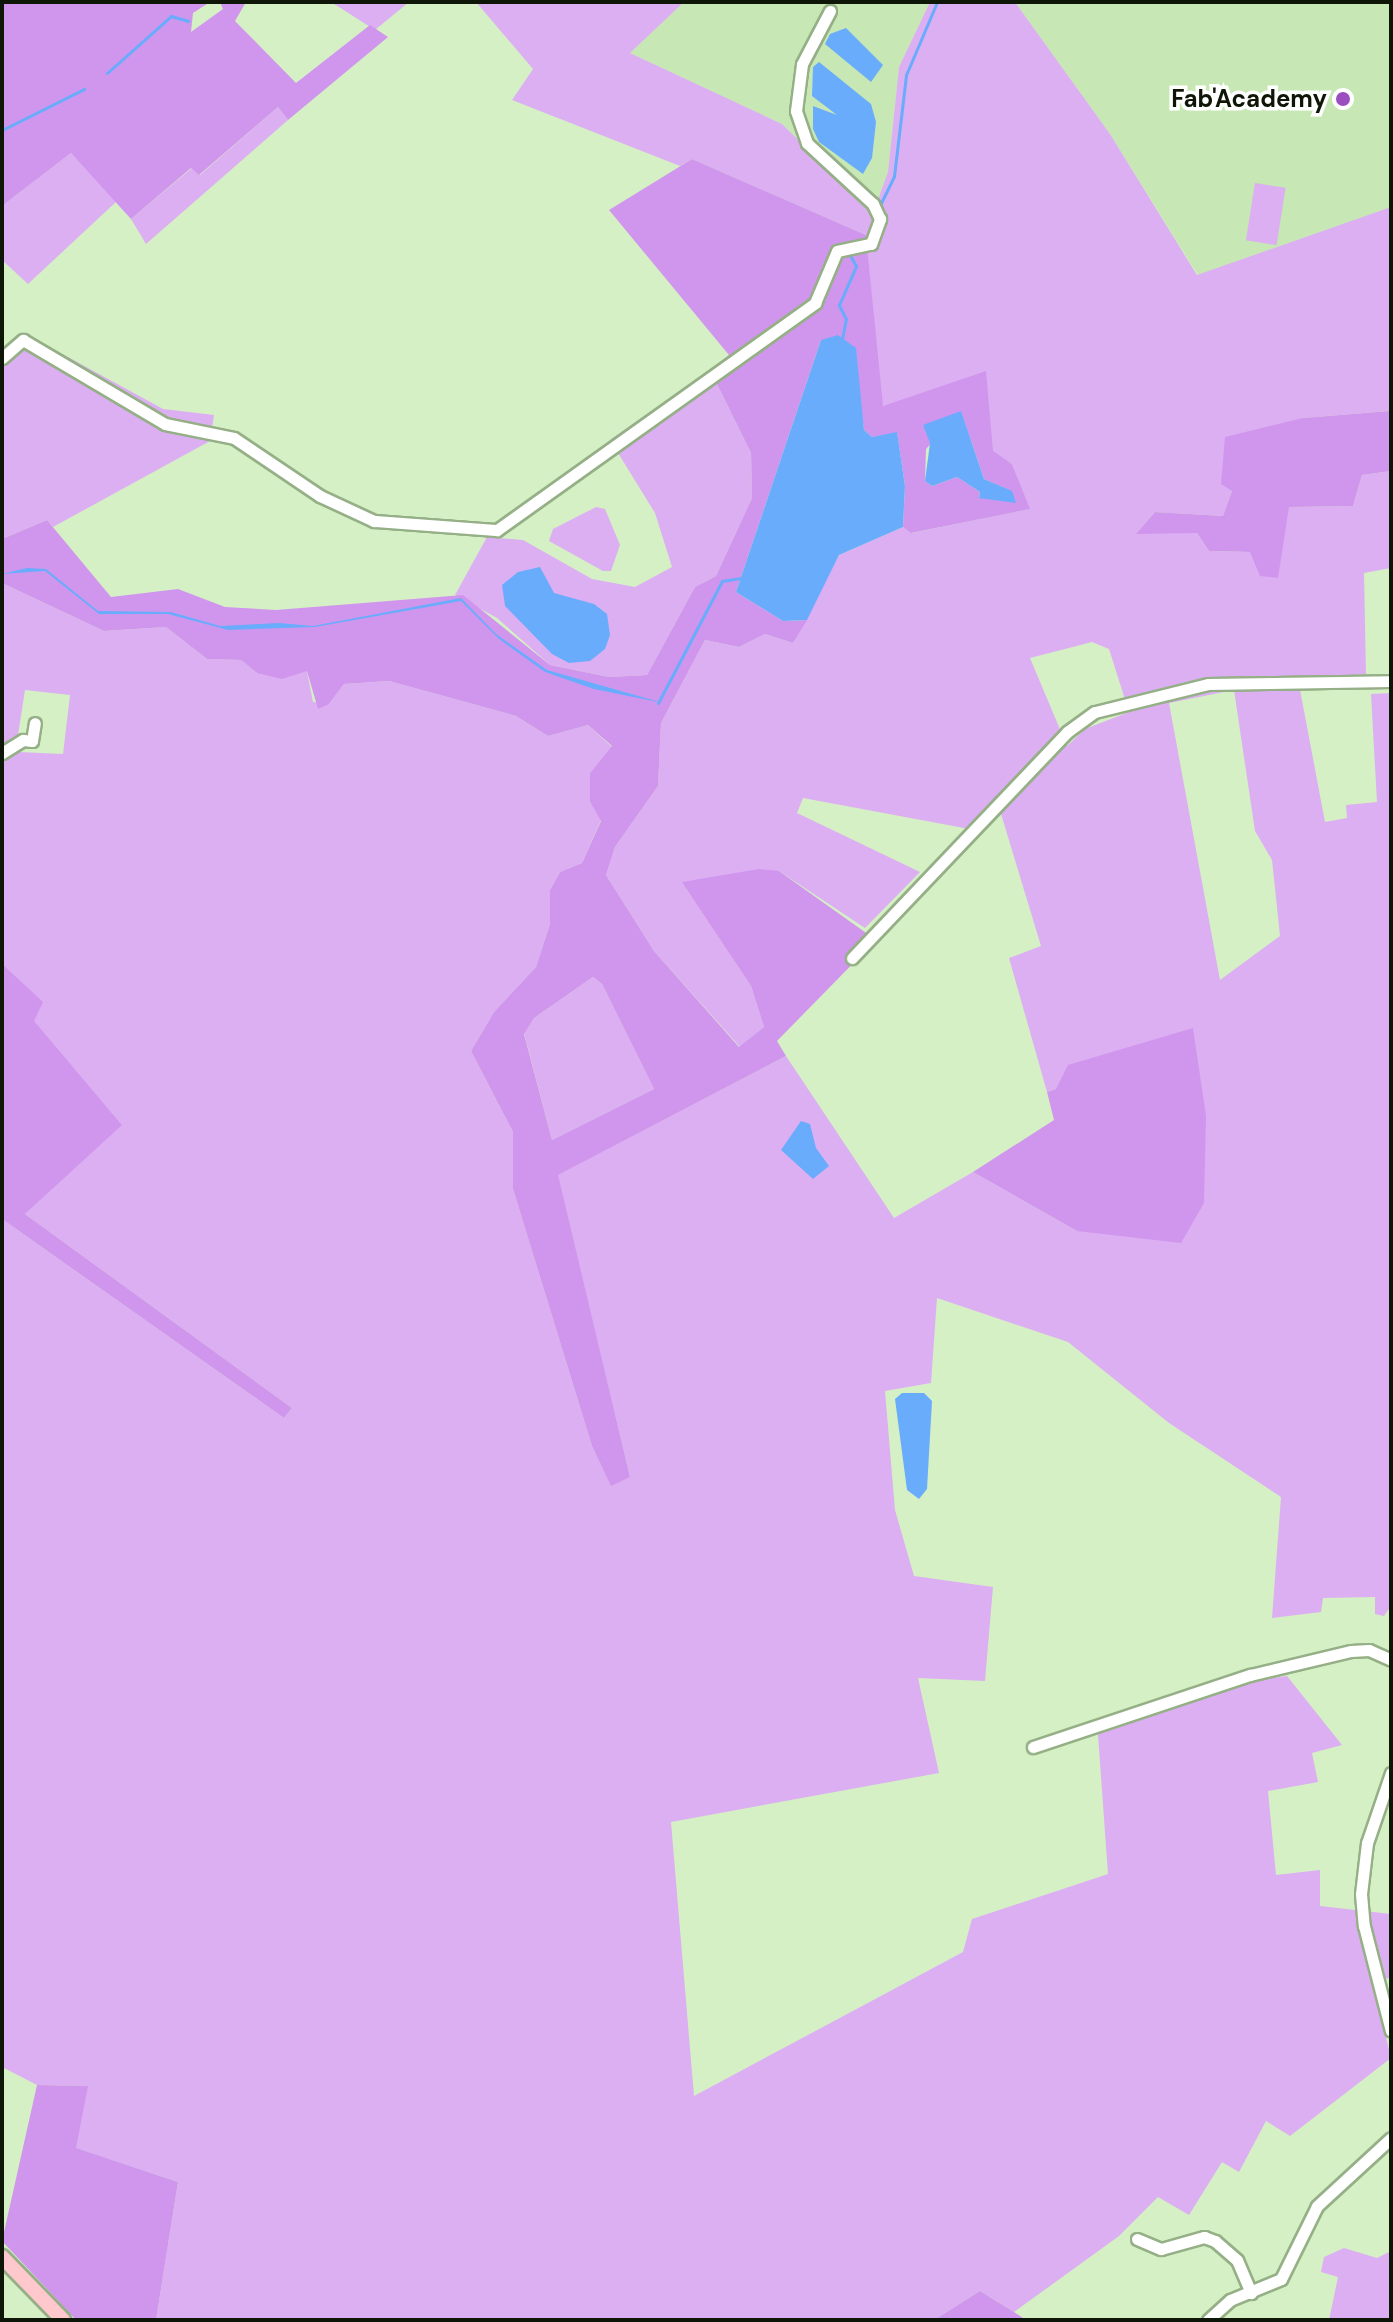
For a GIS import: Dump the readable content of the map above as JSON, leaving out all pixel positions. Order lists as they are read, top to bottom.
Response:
{
  "places": ["Fab'Academy"]
}
